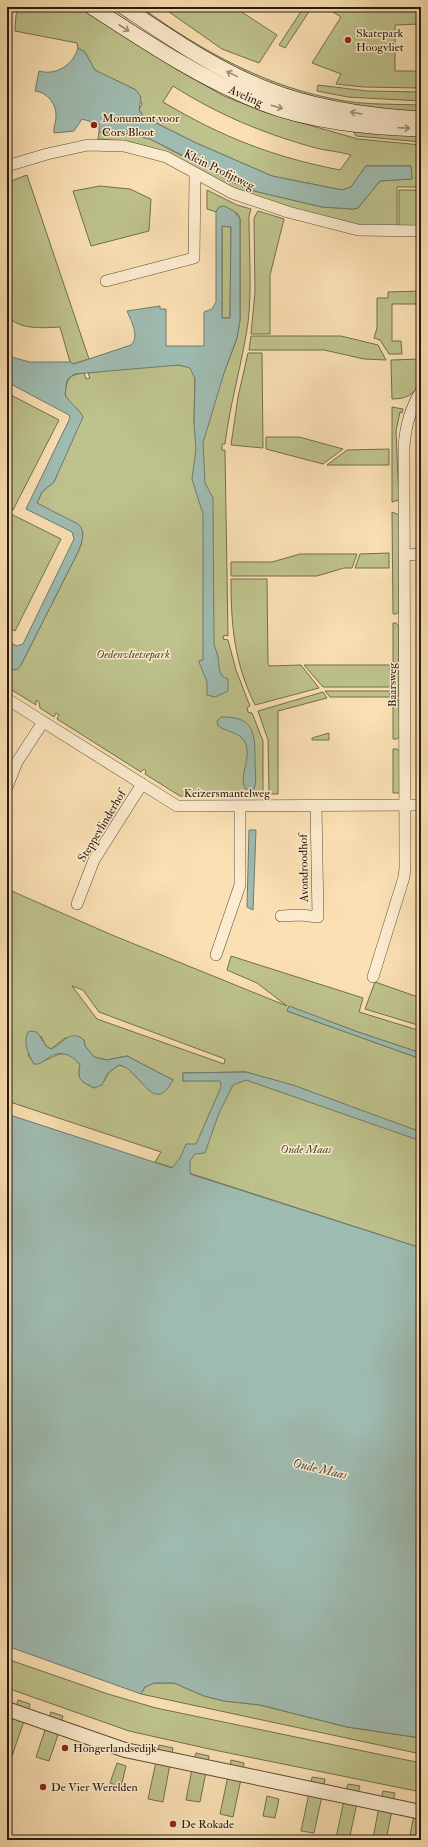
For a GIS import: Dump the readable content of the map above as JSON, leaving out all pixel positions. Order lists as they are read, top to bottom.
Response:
{
  "streets": {
    "main road": ["Aveling"],
    "street": [
      "Klein Profijtweg",
      "Baarsweg",
      "Keizersmantelweg",
      "Steppevlinderhof",
      "Avondroodhof"
    ]
  },
  "crossings": [
    ["Baarsweg", "Keizersmantelweg"],
    ["Keizersmantelweg", "Steppevlinderhof"],
    ["Keizersmantelweg", "Avondroodhof"]
  ],
  "water": ["Oude Maas"],
  "parks": ["Oedenvlietsepark", "Oude Maas"],
  "places": [
    "Skatepark Hoogvliet",
    "Monument voor Cors Bloot",
    "Hongerlandsedijk",
    "De Vier Werelden",
    "De Rokade"
  ]
}
